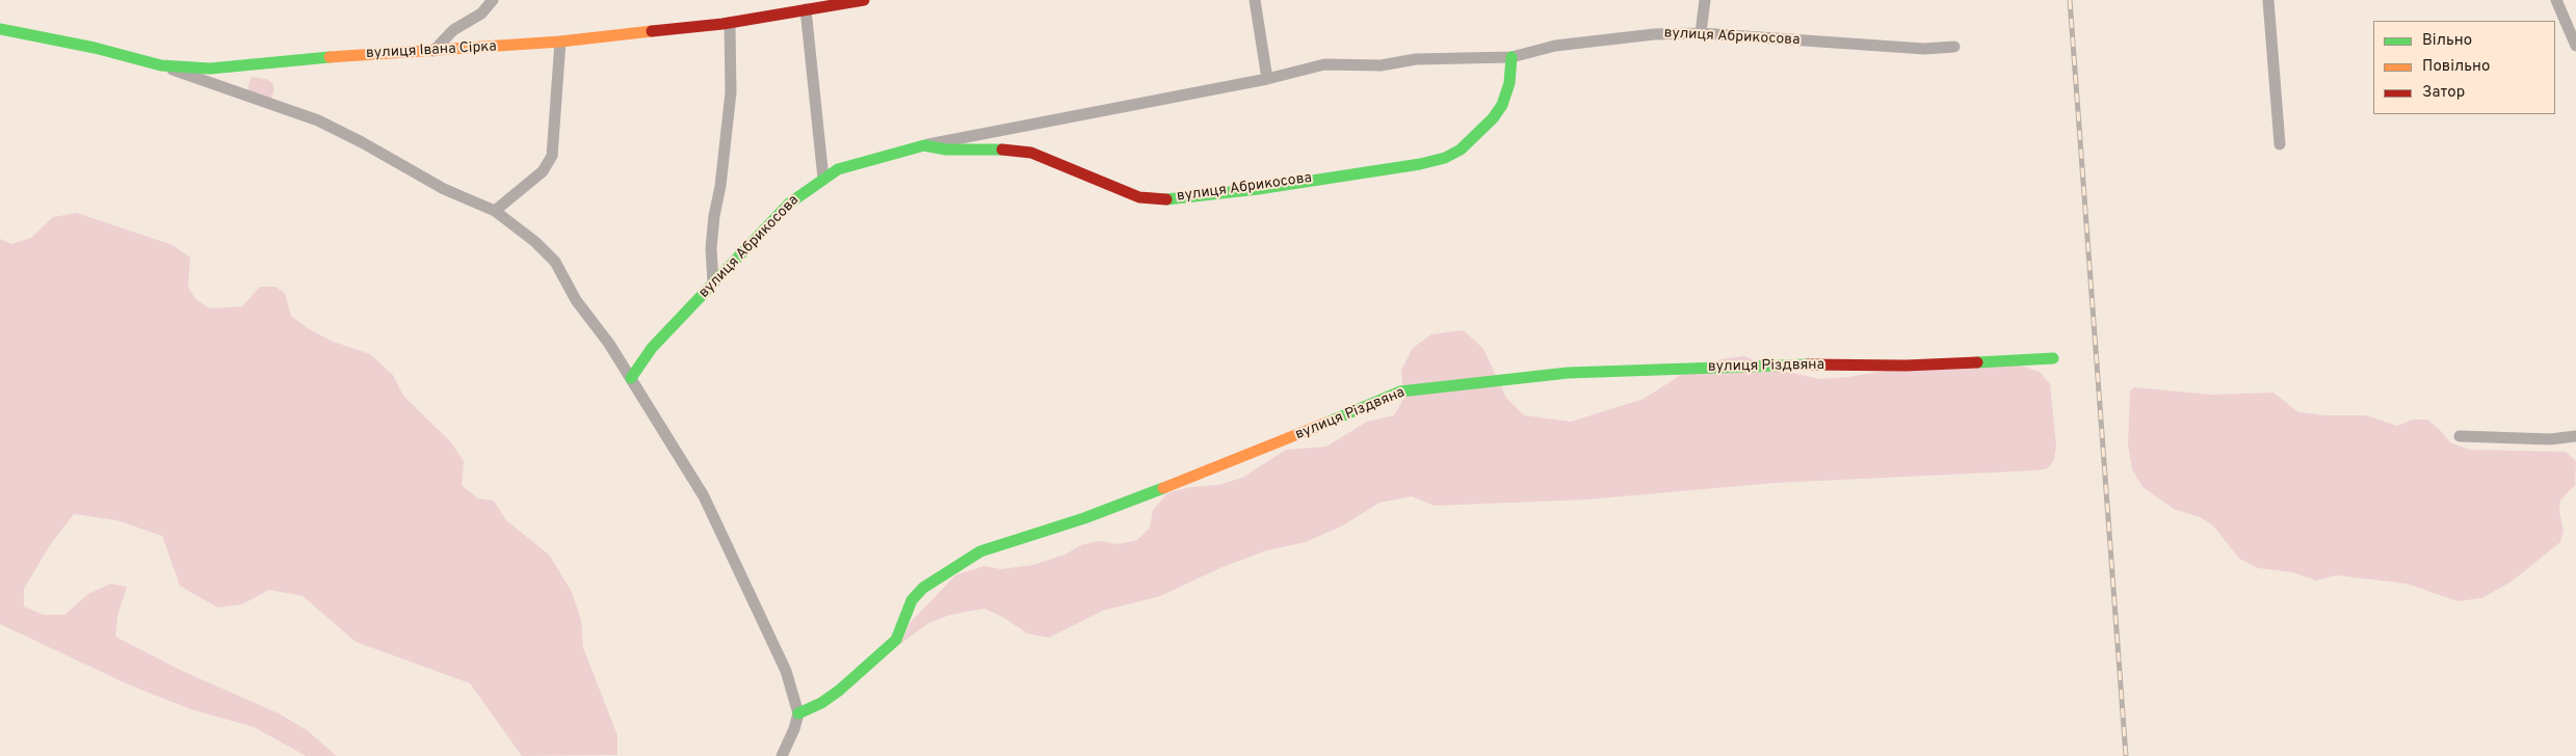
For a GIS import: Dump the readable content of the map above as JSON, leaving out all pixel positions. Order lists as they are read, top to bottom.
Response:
{
  "streets": {
    "street": ["вулиця Абрикосова", "вулиця Івана Сірка", "вулиця Різдвяна"]
  },
  "legend": ["Вільно", "Повільно", "Затор"]
}
